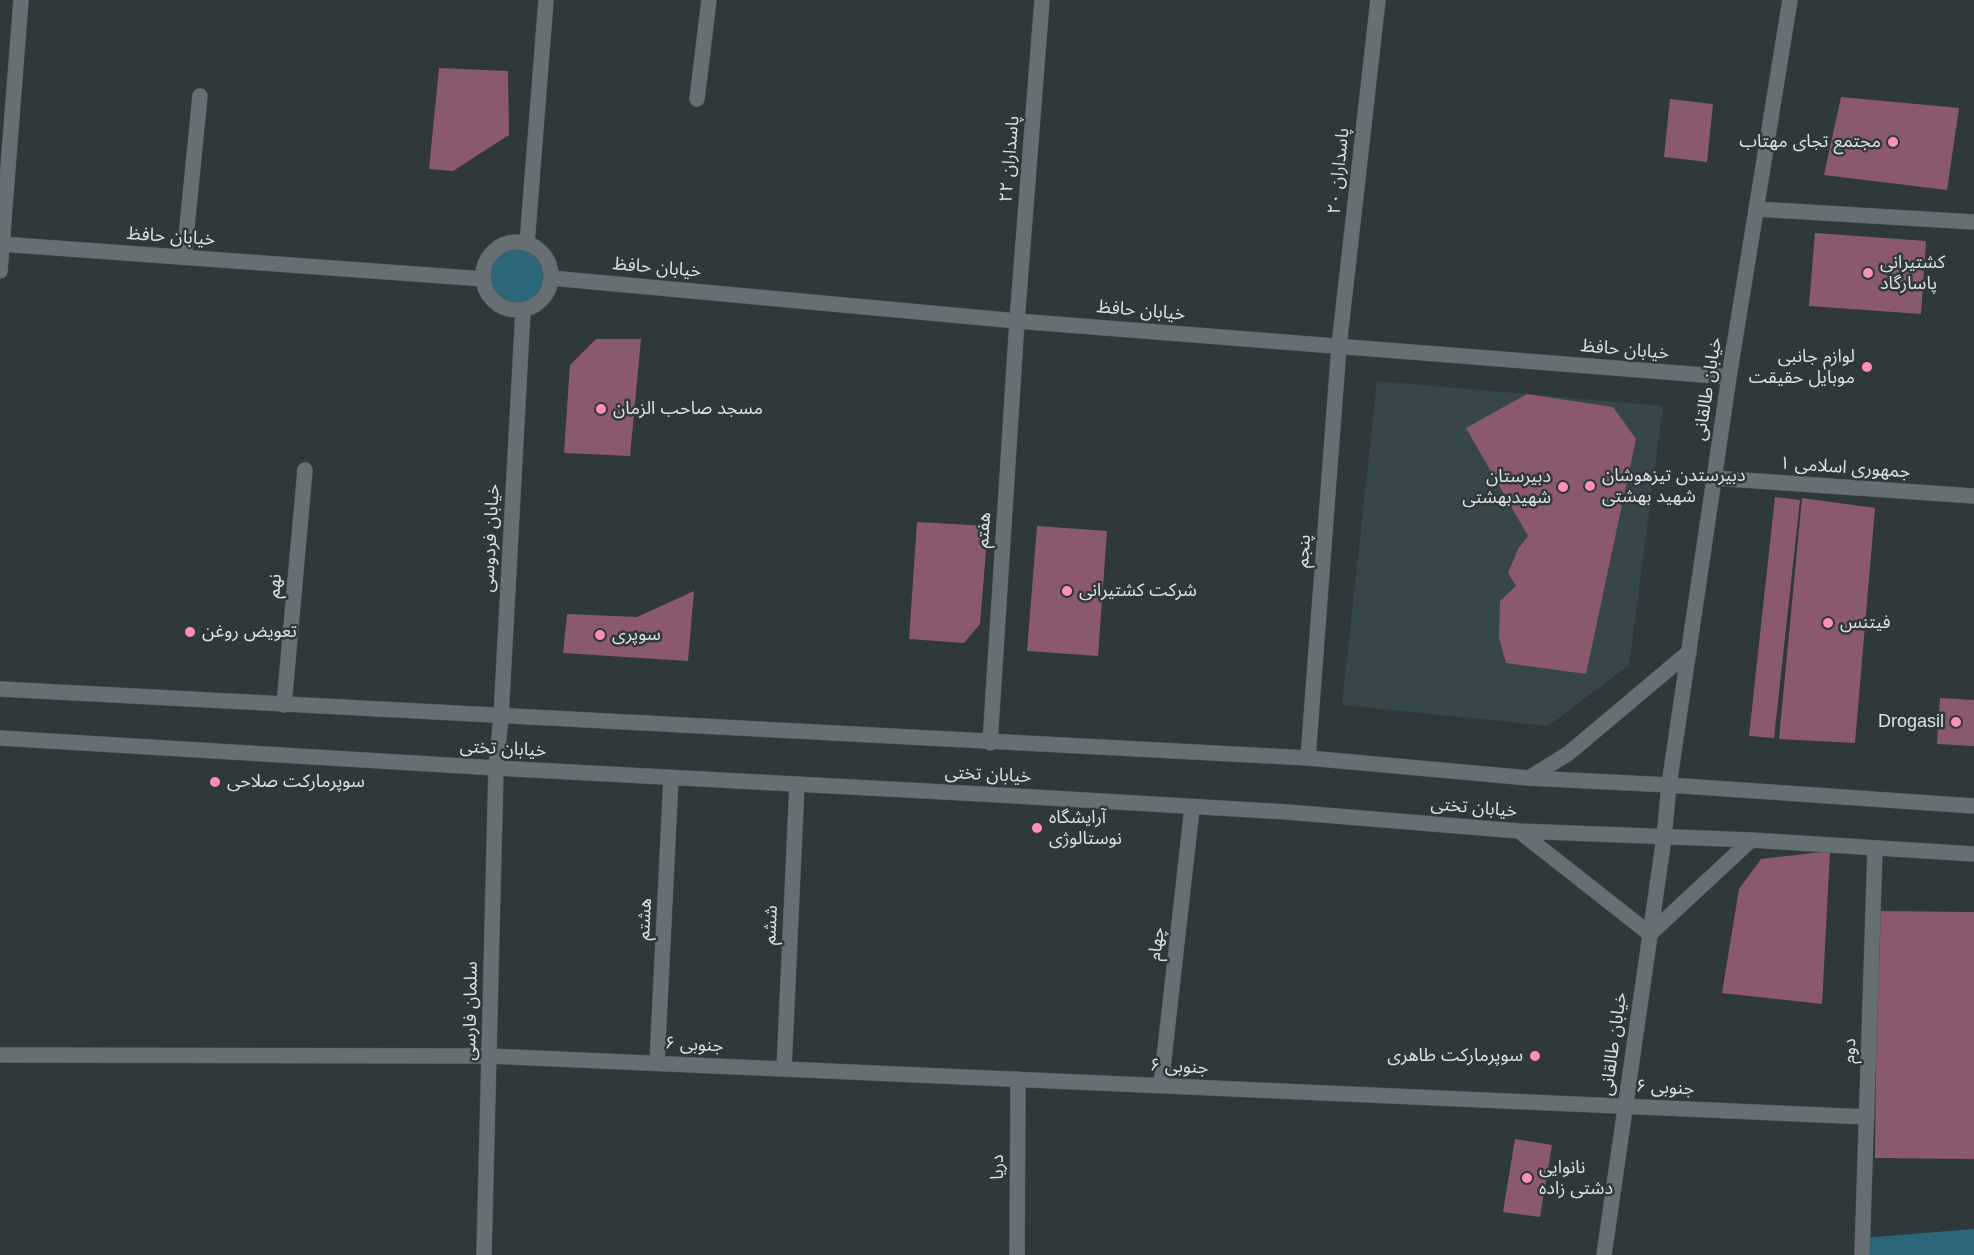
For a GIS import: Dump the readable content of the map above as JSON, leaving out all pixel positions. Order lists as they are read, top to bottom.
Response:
{
  "streets": {
    "street": [
      "پاسداران ۲۲",
      "پاسداران ۲۰",
      "خیابان حافظ",
      "خیابان طالقانی",
      "جمهوری اسلامی ۱",
      "هفتم",
      "خیابان فردوسی",
      "پنجم",
      "نهم",
      "خیابان تختی",
      "هشتم",
      "ششم",
      "چهام",
      "سلمان فارسی",
      "۶ جنوبی",
      "دوم",
      "دریا"
    ]
  },
  "crossings": [
    ["پاسداران ۲۲", "خیابان حافظ"],
    ["پاسداران ۲۲", "هفتم"],
    ["پاسداران ۲۰", "خیابان حافظ"],
    ["پاسداران ۲۰", "پنجم"],
    ["خیابان حافظ", "خیابان طالقانی"],
    ["خیابان حافظ", "هفتم"],
    ["خیابان حافظ", "خیابان فردوسی"],
    ["خیابان حافظ", "پنجم"],
    ["خیابان طالقانی", "جمهوری اسلامی ۱"],
    ["خیابان طالقانی", "خیابان تختی"],
    ["خیابان طالقانی", "۶ جنوبی"],
    ["هفتم", "خیابان تختی"],
    ["خیابان فردوسی", "خیابان تختی"],
    ["خیابان فردوسی", "سلمان فارسی"],
    ["پنجم", "خیابان تختی"],
    ["نهم", "خیابان تختی"],
    ["خیابان تختی", "هشتم"],
    ["خیابان تختی", "ششم"],
    ["خیابان تختی", "چهام"],
    ["خیابان تختی", "سلمان فارسی"],
    ["خیابان تختی", "دوم"],
    ["هشتم", "۶ جنوبی"],
    ["ششم", "۶ جنوبی"],
    ["چهام", "۶ جنوبی"],
    ["سلمان فارسی", "۶ جنوبی"],
    ["۶ جنوبی", "دوم"],
    ["۶ جنوبی", "دریا"]
  ],
  "places": [
    "مجتمع تجای مهتاب",
    "کشتیرانی پاسارگاد",
    "لوازم جانبی موبایل حقیقت",
    "مسجد صاحب الزمان",
    "دبیرستدن تیزهوشان شهید بهشتی",
    "دبیرستان شهیدبهشتی",
    "شرکت کشتیرانی",
    "فیتنس",
    "تعویض روغن",
    "سوپری",
    "Drogasil",
    "سوپرمارکت صلاحی",
    "آرایشگاه نوستالوژی",
    "سوپرمارکت طاهری",
    "نانوایی دشتی زاده"
  ]
}
